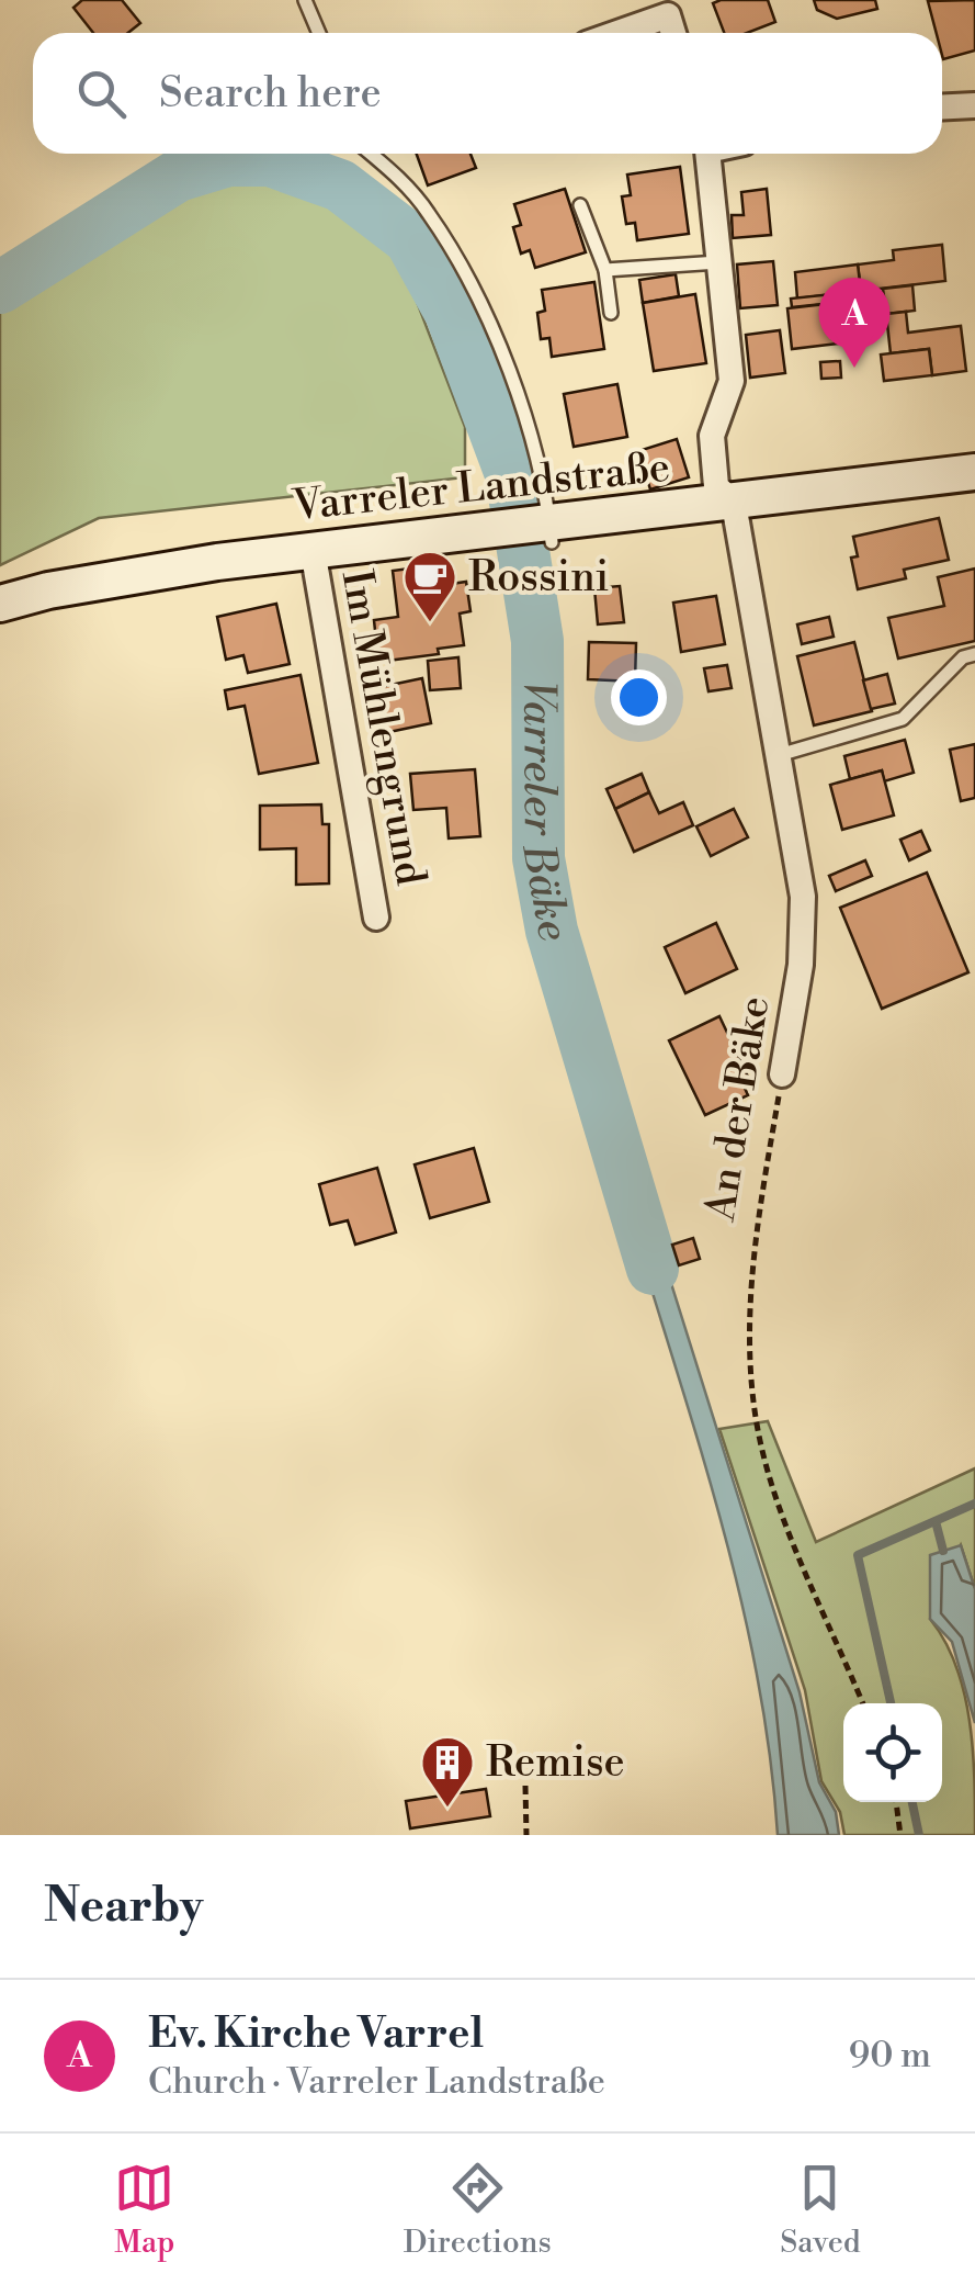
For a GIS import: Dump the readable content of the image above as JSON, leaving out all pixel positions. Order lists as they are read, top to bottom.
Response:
{
  "streets": {
    "main road": ["Varreler Landstraße"],
    "street": ["Im Mühlengrund", "An der Bäke"]
  },
  "crossings": [
    ["Varreler Landstraße", "Im Mühlengrund"],
    ["Varreler Landstraße", "An der Bäke"]
  ],
  "water": ["Varreler Bäke"],
  "places": {
    "cafe": ["Rossini"],
    "building": ["Remise"]
  },
  "page": {
    "search": "Search here",
    "pins": "A",
    "heading": "Nearby",
    "list": [
      {
        "mark": "A",
        "name": "Ev. Kirche Varrel",
        "note": "Church · Varreler Landstraße",
        "value": "90 m"
      }
    ],
    "nav": ["Map", "Directions", "Saved"]
  }
}
